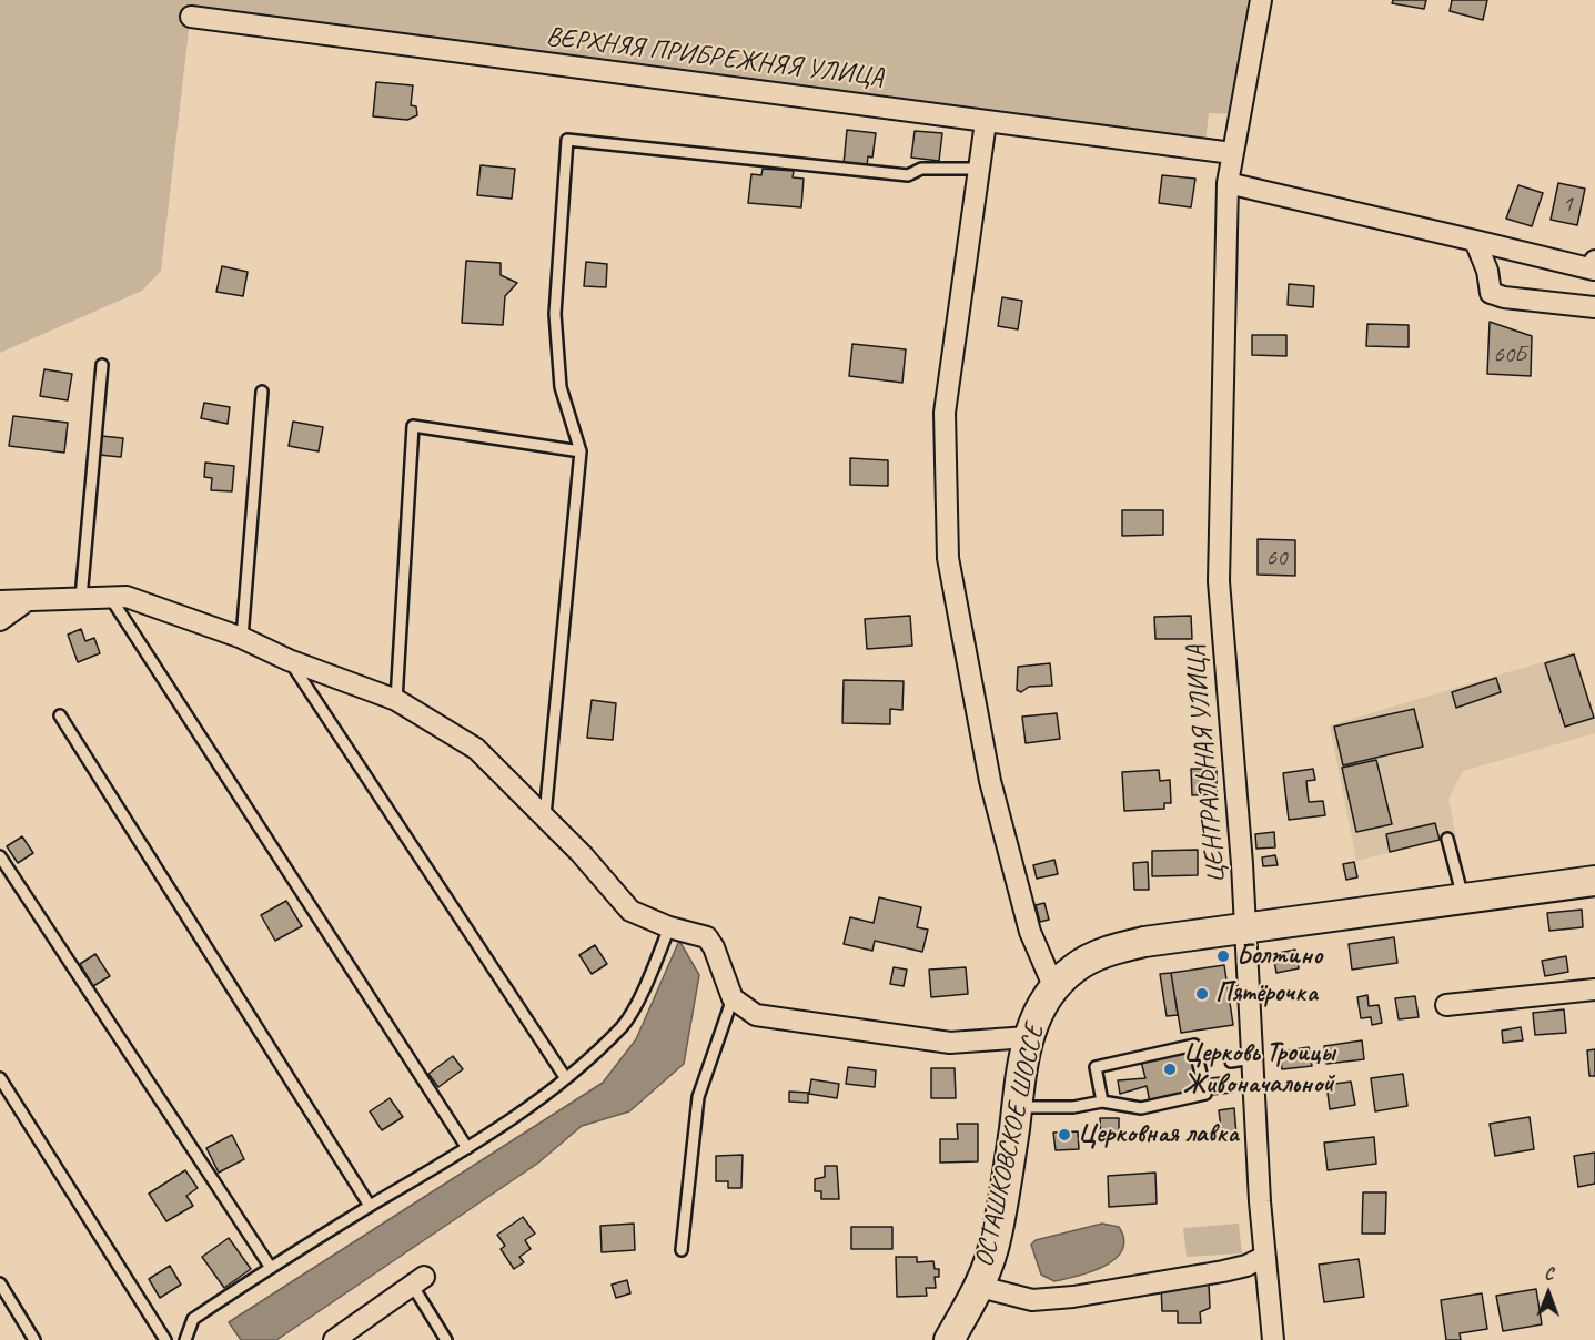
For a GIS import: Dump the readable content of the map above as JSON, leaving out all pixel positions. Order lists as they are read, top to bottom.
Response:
{
  "streets": {
    "main road": ["ОСТАШКОВСКОЕ ШОССЕ"],
    "street": ["ВЕРХНЯЯ ПРИБРЕЖНЯЯ УЛИЦА", "ЦЕНТРАЛЬНАЯ УЛИЦА"]
  },
  "crossings": [
    ["ВЕРХНЯЯ ПРИБРЕЖНЯЯ УЛИЦА", "ЦЕНТРАЛЬНАЯ УЛИЦА"],
    ["ЦЕНТРАЛЬНАЯ УЛИЦА", "ОСТАШКОВСКОЕ ШОССЕ"]
  ],
  "places": [
    "Болтино",
    "Пятёрочка",
    "Церковь Троицы Живоначальной",
    "Церковная лавка"
  ],
  "house_numbers": ["1", "60Б", "60"],
  "north": "top"
}
